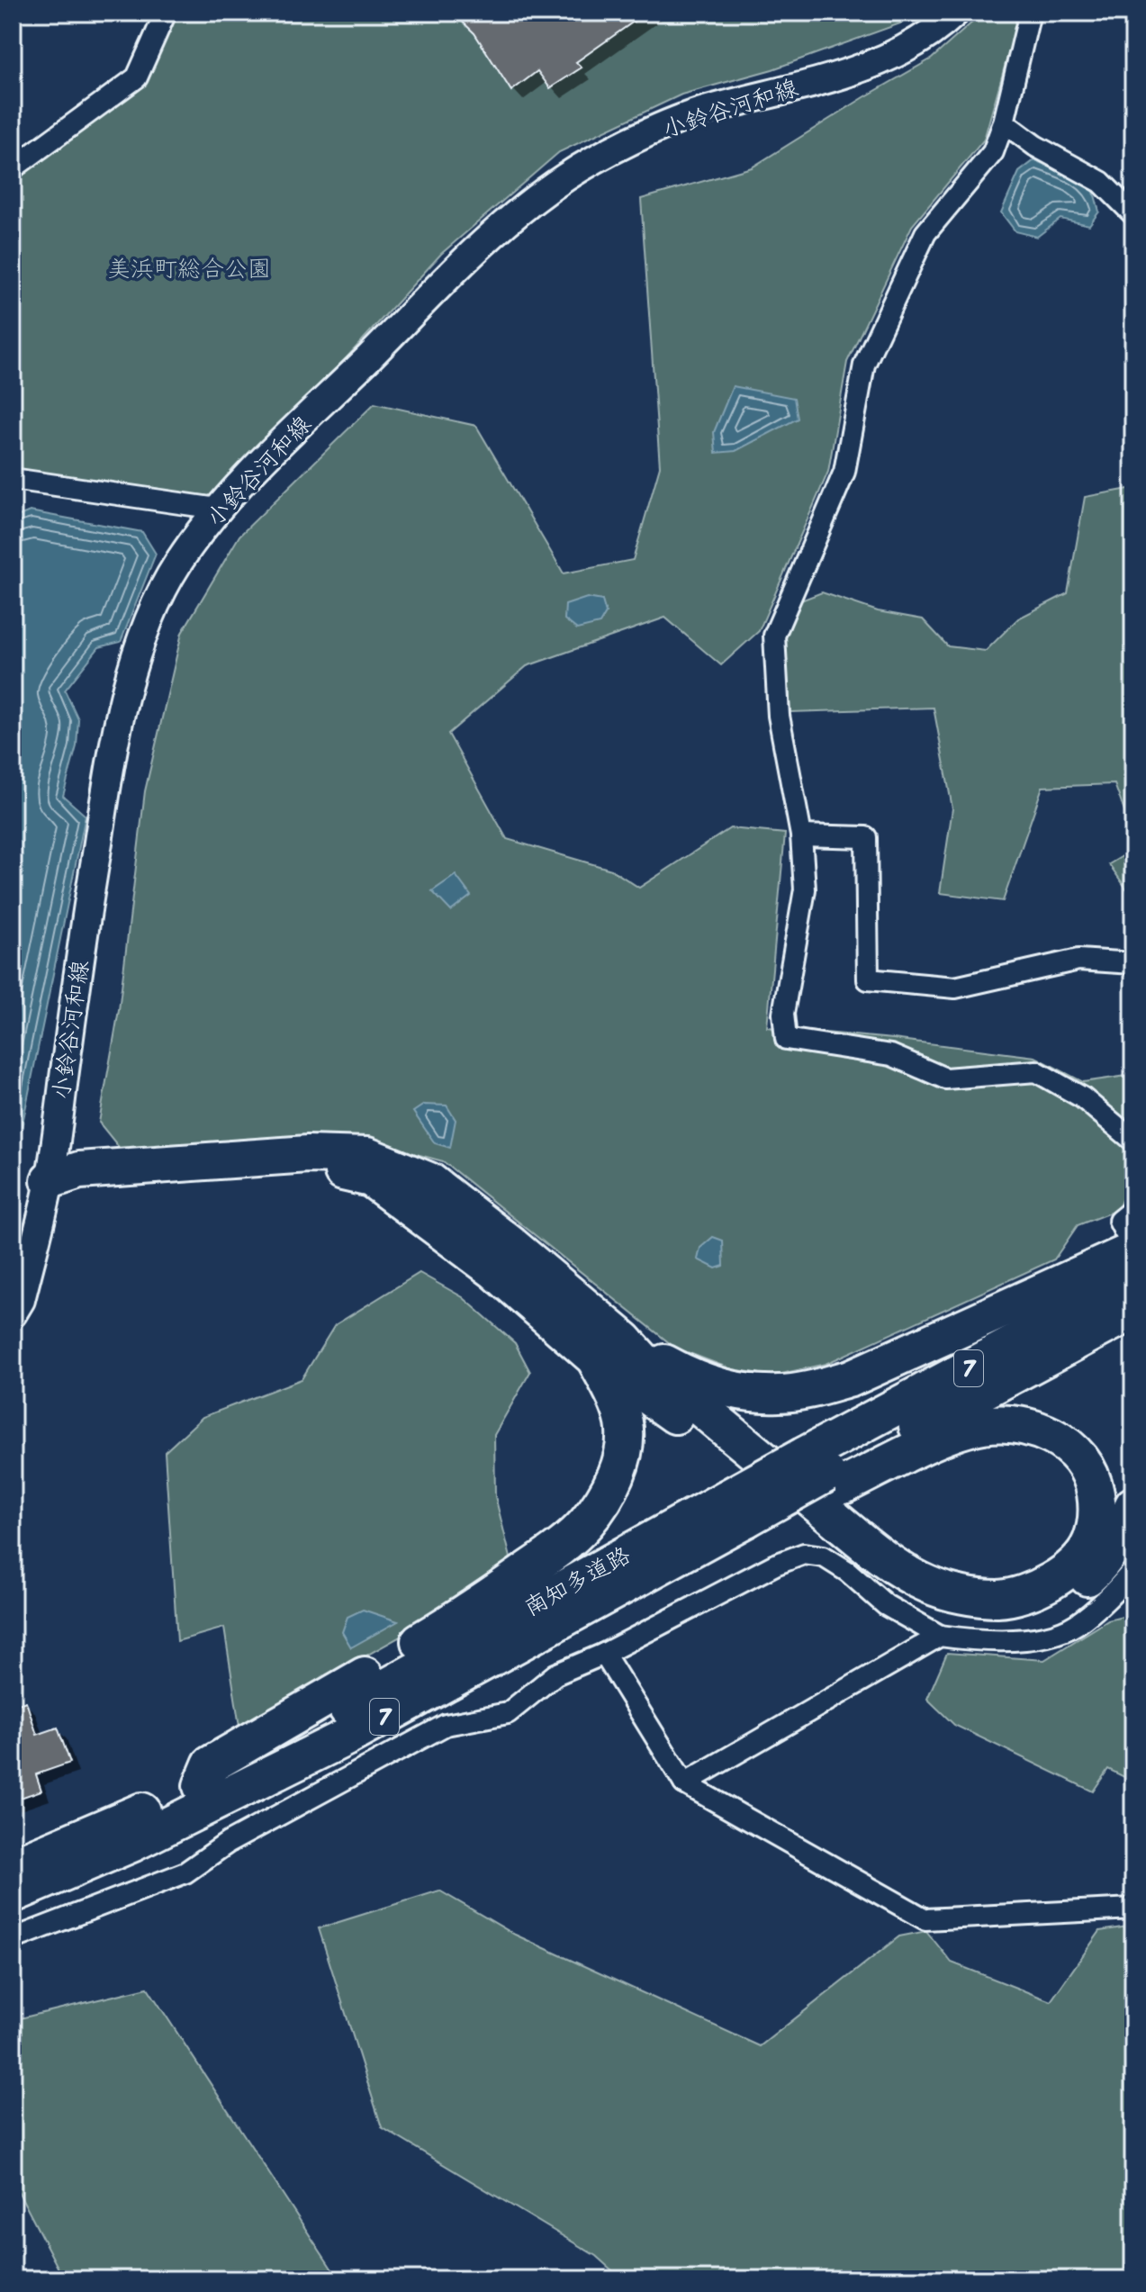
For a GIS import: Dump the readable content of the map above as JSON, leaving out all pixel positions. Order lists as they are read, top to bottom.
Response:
{
  "streets": {
    "highway": ["7", "南知多道路"],
    "main road": ["小鈴谷河和線"]
  },
  "parks": ["美浜町総合公園"]
}
